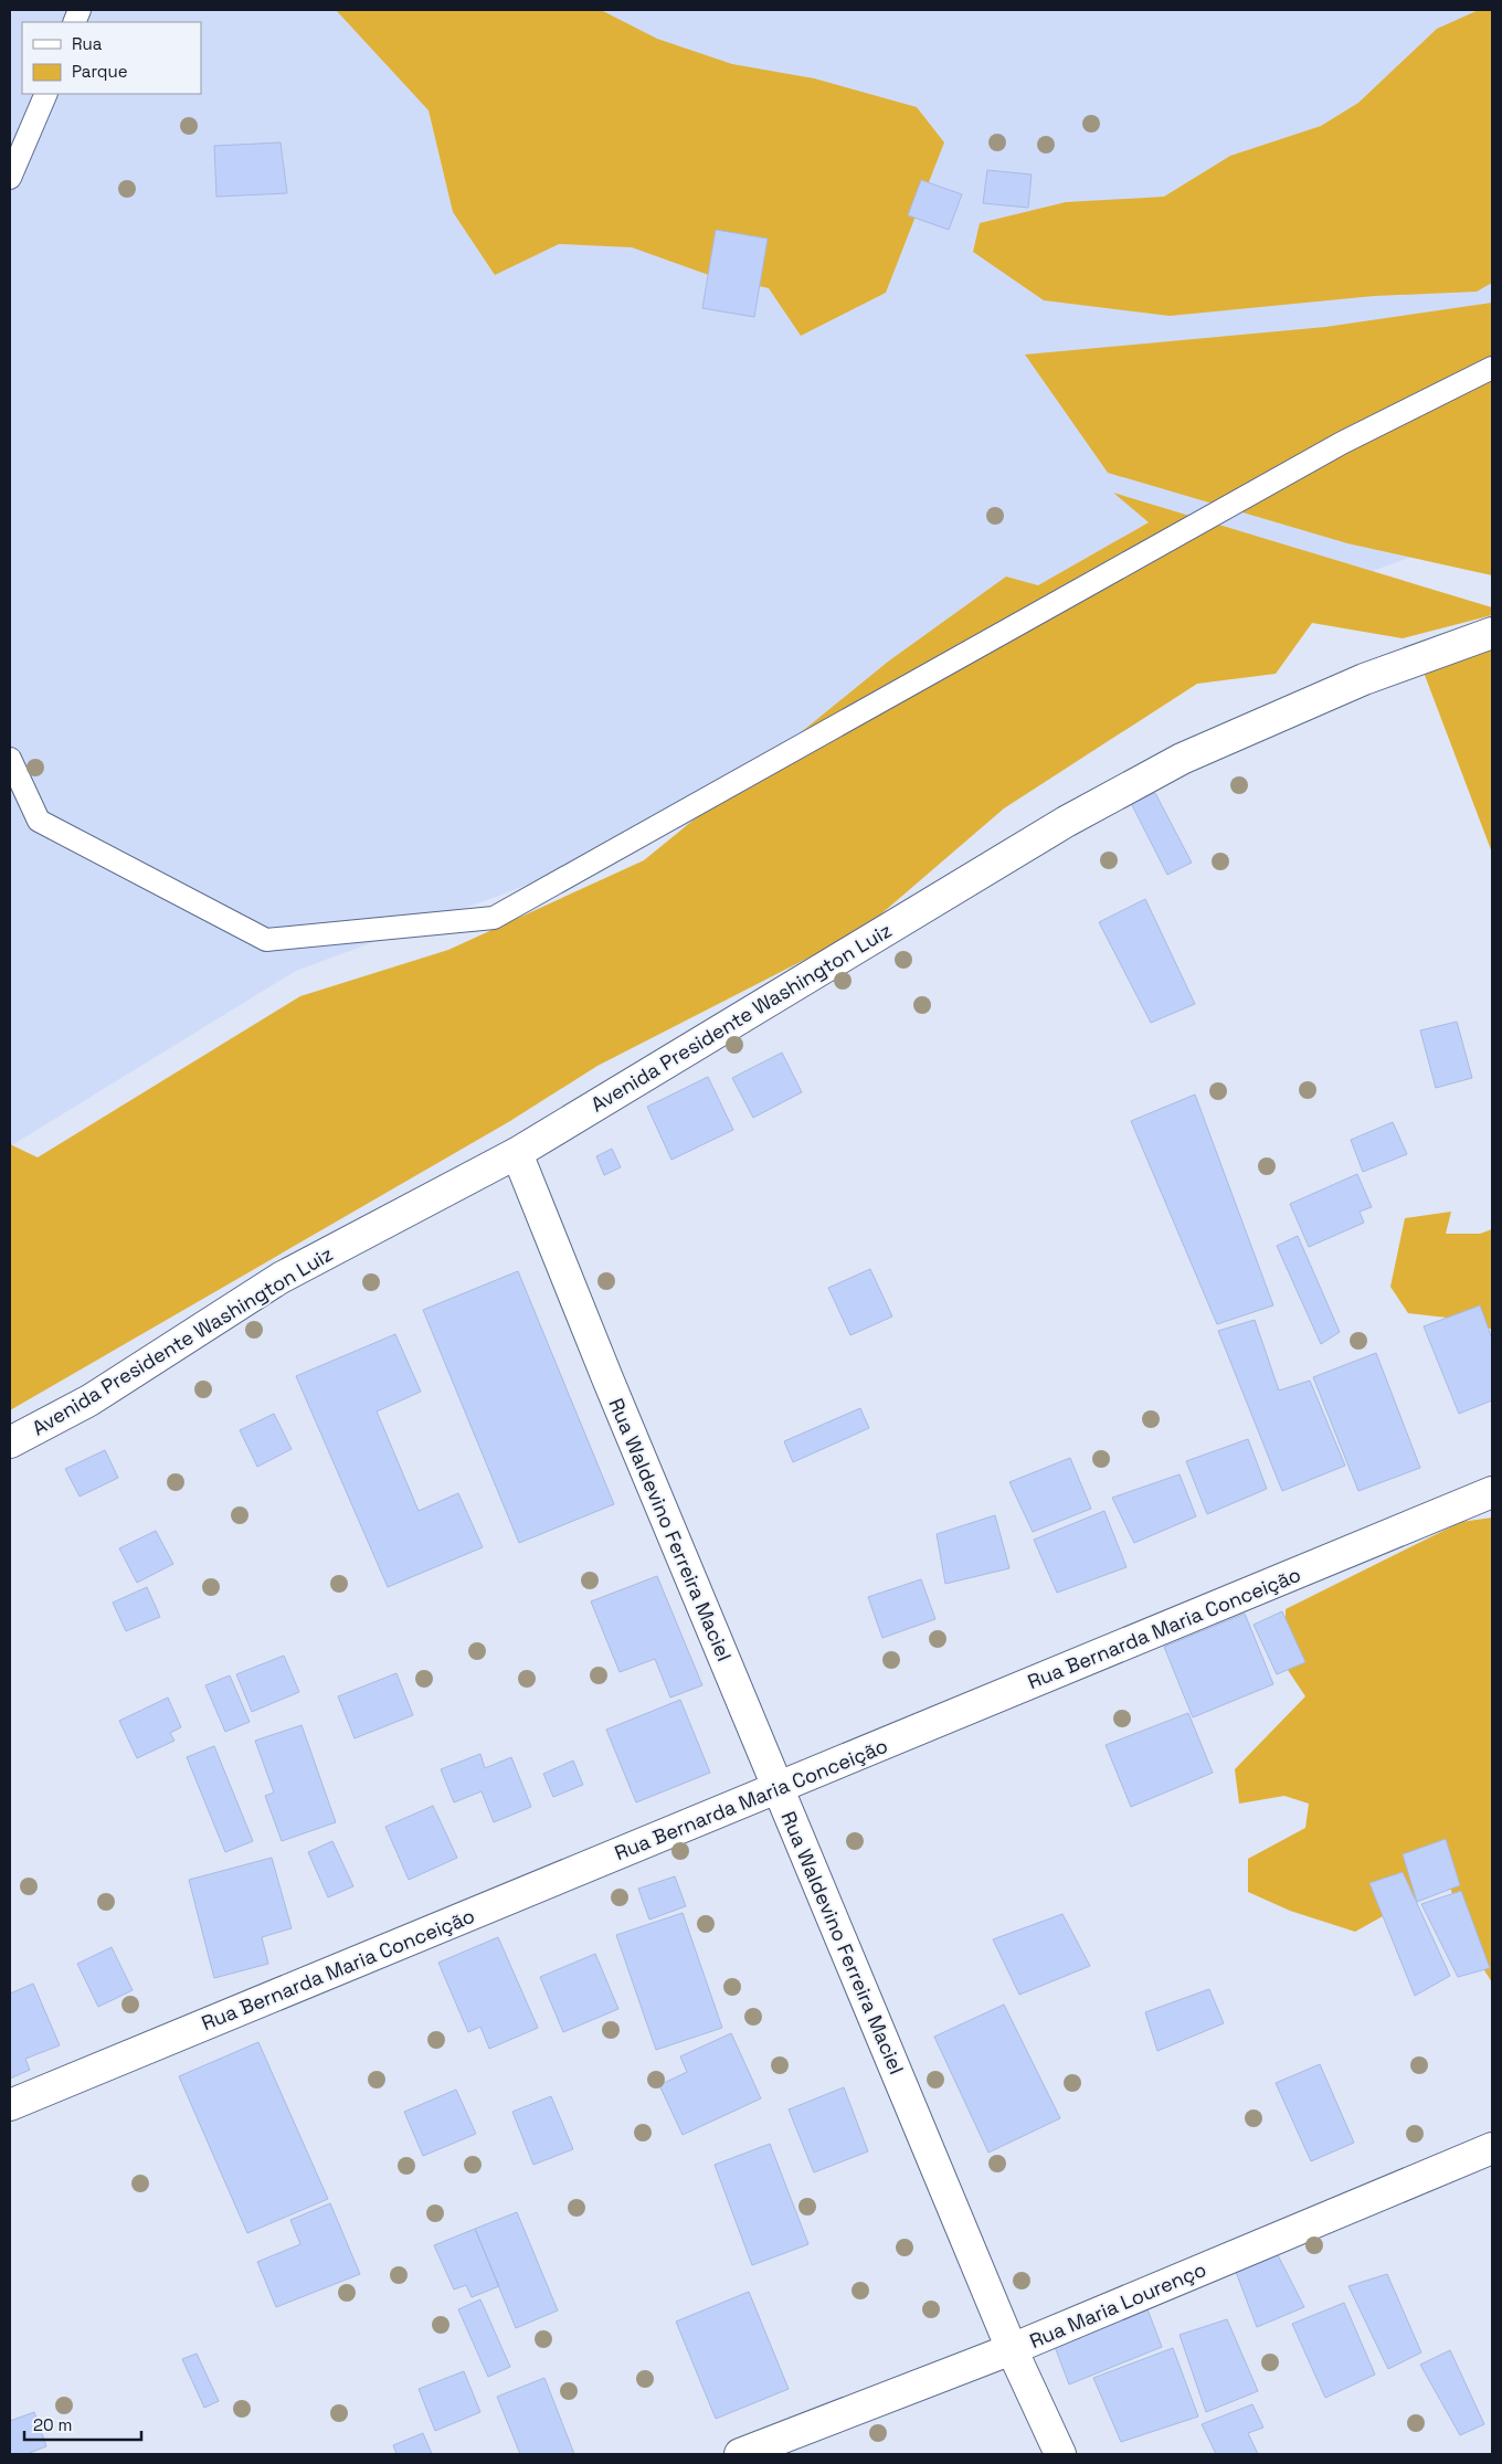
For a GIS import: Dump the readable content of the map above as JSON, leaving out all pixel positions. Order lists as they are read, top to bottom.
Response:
{
  "streets": {
    "street": [
      "Avenida Presidente Washington Luiz",
      "Rua Waldevino Ferreira Maciel",
      "Rua Bernarda Maria Conceição",
      "Rua Maria Lourenço"
    ]
  },
  "crossings": [
    ["Avenida Presidente Washington Luiz", "Rua Waldevino Ferreira Maciel"],
    ["Rua Waldevino Ferreira Maciel", "Rua Bernarda Maria Conceição"],
    ["Rua Waldevino Ferreira Maciel", "Rua Maria Lourenço"]
  ],
  "legend": ["Rua", "Parque"],
  "scale_bar": "20 m"
}
